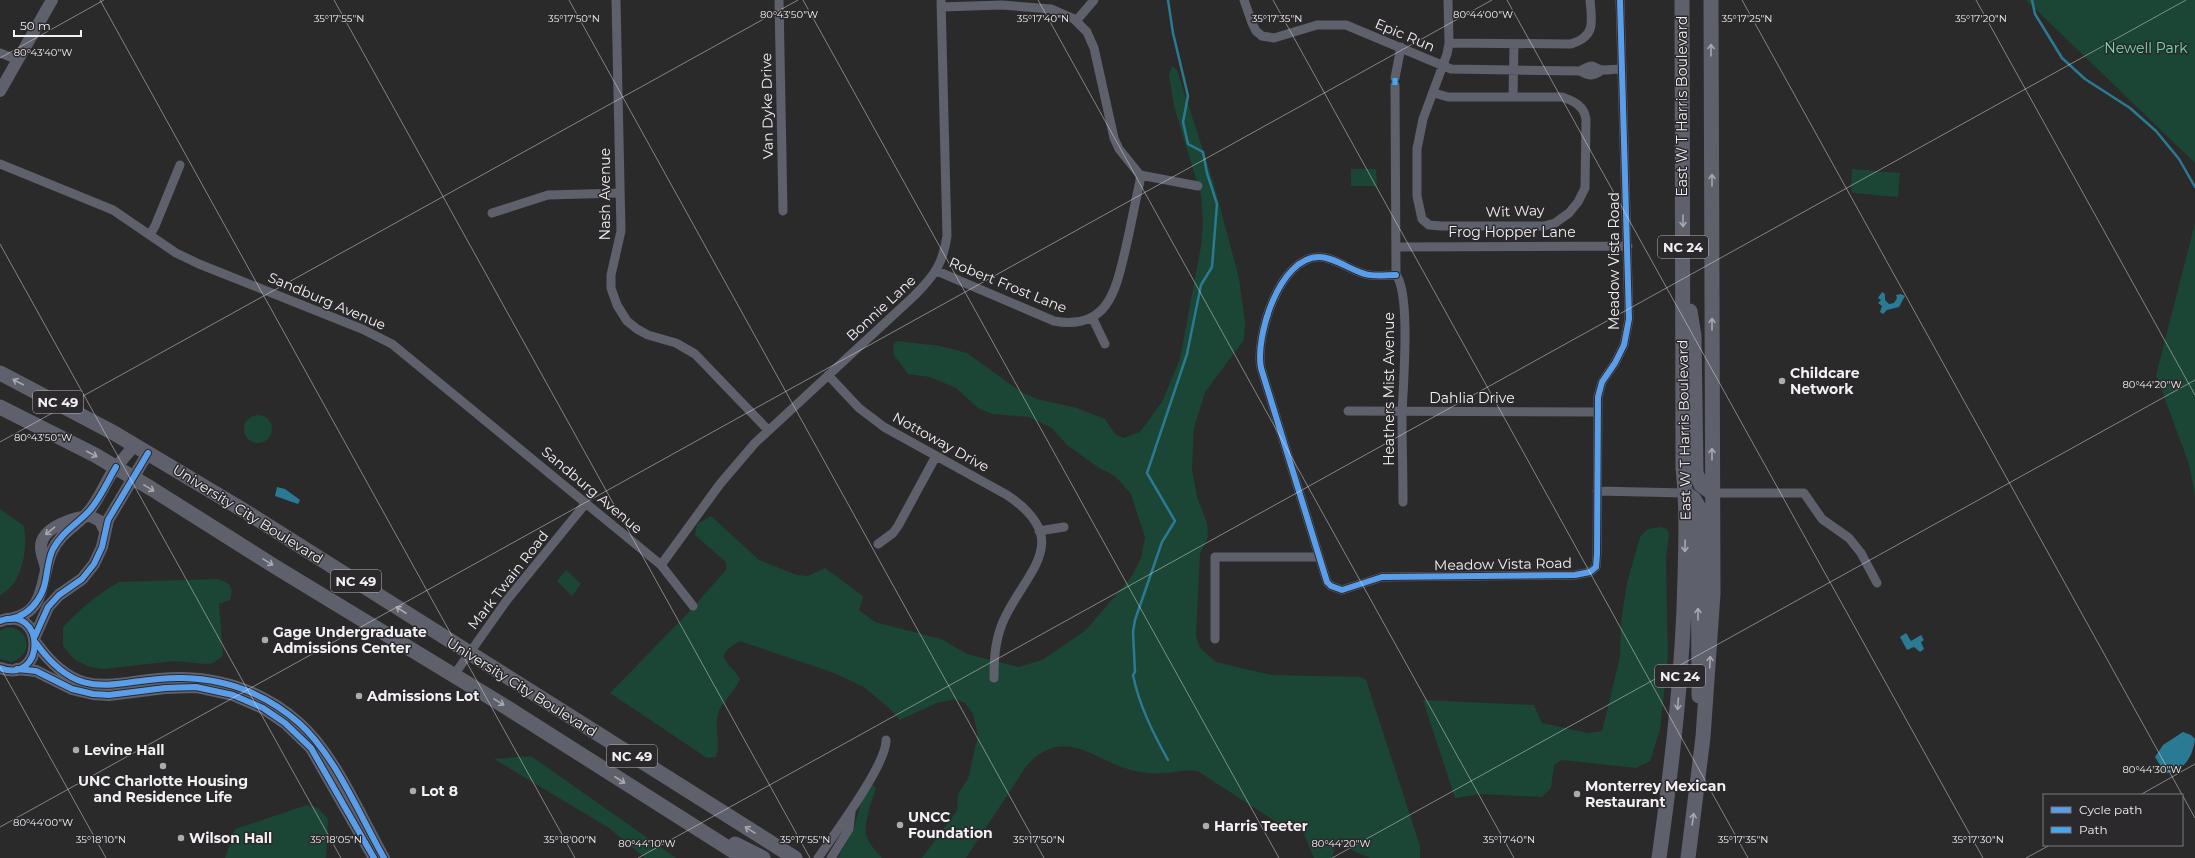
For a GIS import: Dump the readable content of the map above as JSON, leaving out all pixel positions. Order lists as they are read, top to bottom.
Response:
{
  "streets": {
    "main road": [
      "East W T Harris Boulevard",
      "NC 24",
      "NC 49",
      "University City Boulevard"
    ],
    "street": [
      "Epic Run",
      "Van Dyke Drive",
      "Nash Avenue",
      "Wit Way",
      "Frog Hopper Lane",
      "Meadow Vista Road",
      "Robert Frost Lane",
      "Sandburg Avenue",
      "Bonnie Lane",
      "Heathers Mist Avenue",
      "Dahlia Drive",
      "Nottoway Drive",
      "Mark Twain Road"
    ]
  },
  "crossings": [
    ["Epic Run", "Wit Way"],
    ["Epic Run", "Meadow Vista Road"],
    ["Epic Run", "Heathers Mist Avenue"],
    ["Nash Avenue", "Bonnie Lane"],
    ["Frog Hopper Lane", "Meadow Vista Road"],
    ["Frog Hopper Lane", "Heathers Mist Avenue"],
    ["Meadow Vista Road", "Heathers Mist Avenue"],
    ["Meadow Vista Road", "Dahlia Drive"],
    ["Robert Frost Lane", "Bonnie Lane"],
    ["Sandburg Avenue", "Bonnie Lane"],
    ["Sandburg Avenue", "Mark Twain Road"],
    ["Bonnie Lane", "Nottoway Drive"],
    ["Heathers Mist Avenue", "Dahlia Drive"],
    ["University City Boulevard", "Mark Twain Road"]
  ],
  "parks": ["Newell Park"],
  "places": [
    "Childcare Network",
    "Gage Undergraduate Admissions Center",
    "Admissions Lot",
    "Levine Hall",
    "UNC Charlotte Housing and Residence Life",
    "Lot 8",
    "Monterrey Mexican Restaurant",
    "UNCC Foundation",
    "Harris Teeter",
    "Wilson Hall"
  ],
  "legend": ["Cycle path", "Path"],
  "scale_bar": "50 m",
  "coordinates": [
    "80°44'00\"W",
    "80°43'50\"W",
    "35°17'55\"N",
    "35°17'50\"N",
    "35°17'40\"N",
    "35°17'35\"N",
    "35°17'25\"N",
    "35°17'20\"N",
    "80°43'40\"W",
    "80°44'20\"W",
    "80°44'30\"W",
    "35°18'10\"N",
    "35°18'05\"N",
    "35°18'00\"N",
    "35°17'30\"N",
    "80°44'10\"W"
  ]
}
